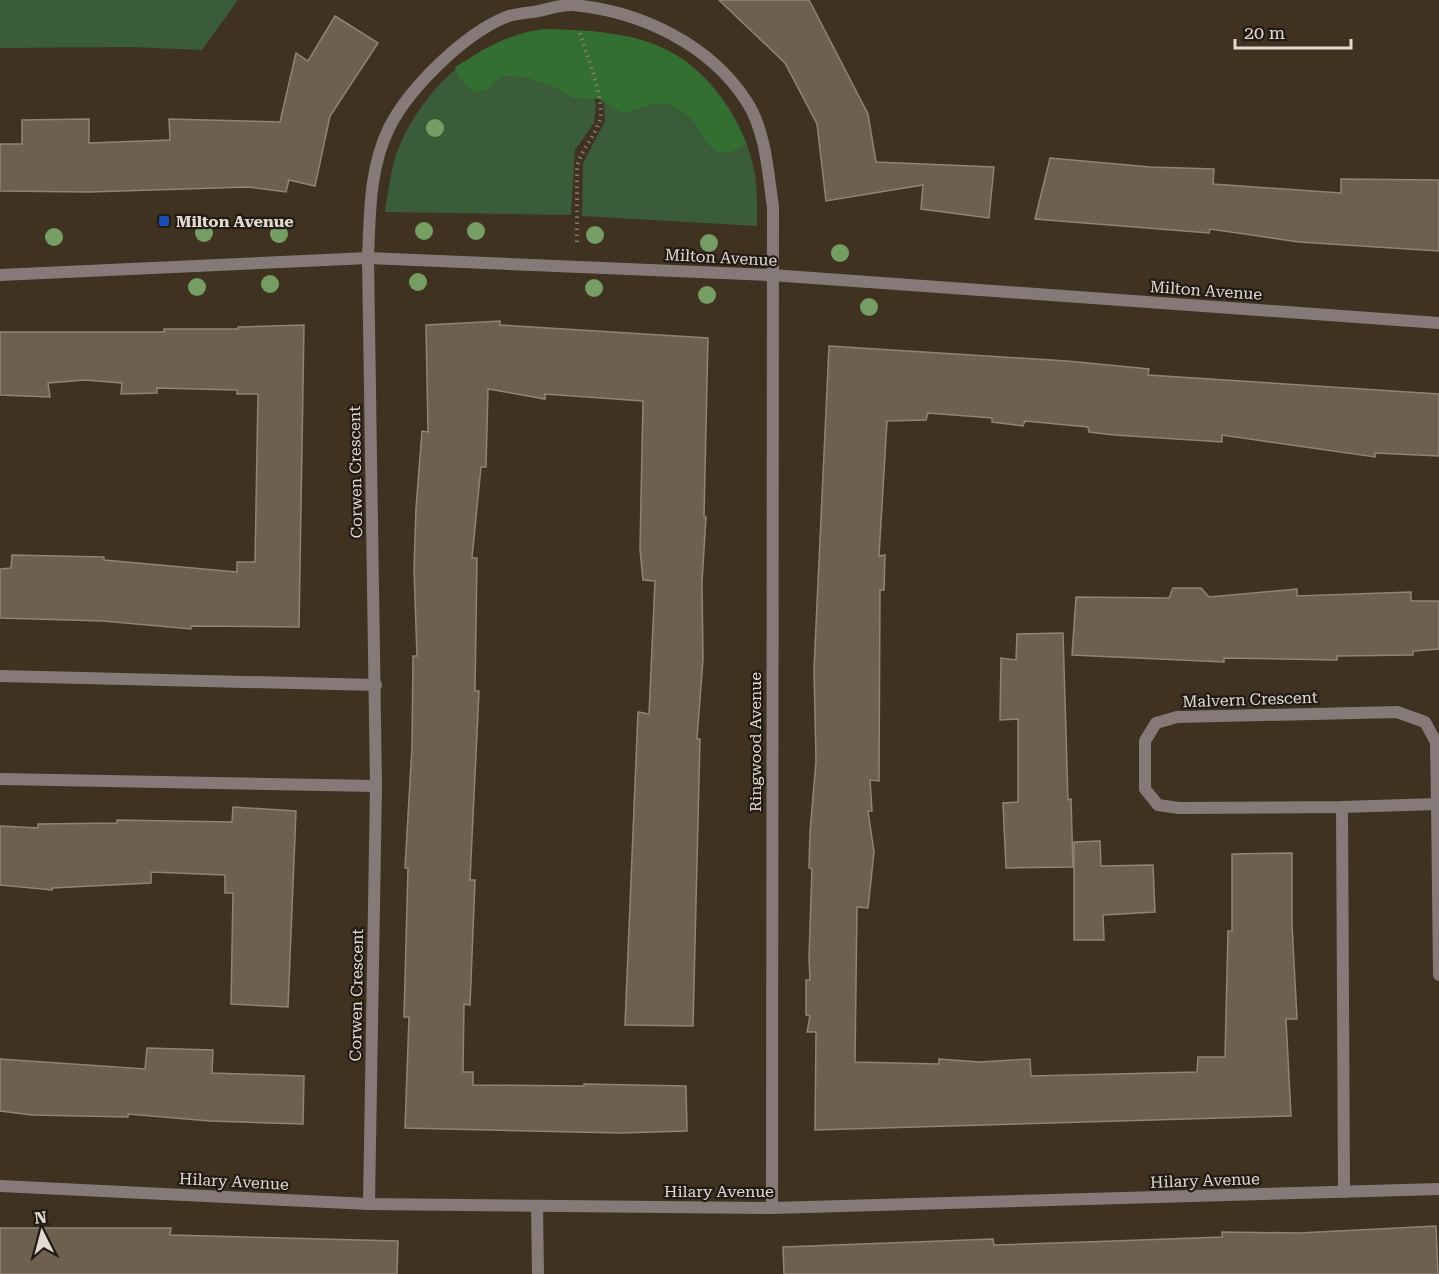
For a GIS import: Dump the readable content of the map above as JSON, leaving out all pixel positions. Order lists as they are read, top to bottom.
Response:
{
  "streets": {
    "street": [
      "Milton Avenue",
      "Corwen Crescent",
      "Malvern Crescent",
      "Ringwood Avenue",
      "Hilary Avenue"
    ]
  },
  "crossings": [
    ["Milton Avenue", "Corwen Crescent"],
    ["Milton Avenue", "Ringwood Avenue"],
    ["Corwen Crescent", "Ringwood Avenue"],
    ["Corwen Crescent", "Hilary Avenue"],
    ["Ringwood Avenue", "Hilary Avenue"]
  ],
  "places": {
    "transit": ["Milton Avenue"]
  },
  "scale_bar": "20 m",
  "north": "top"
}
